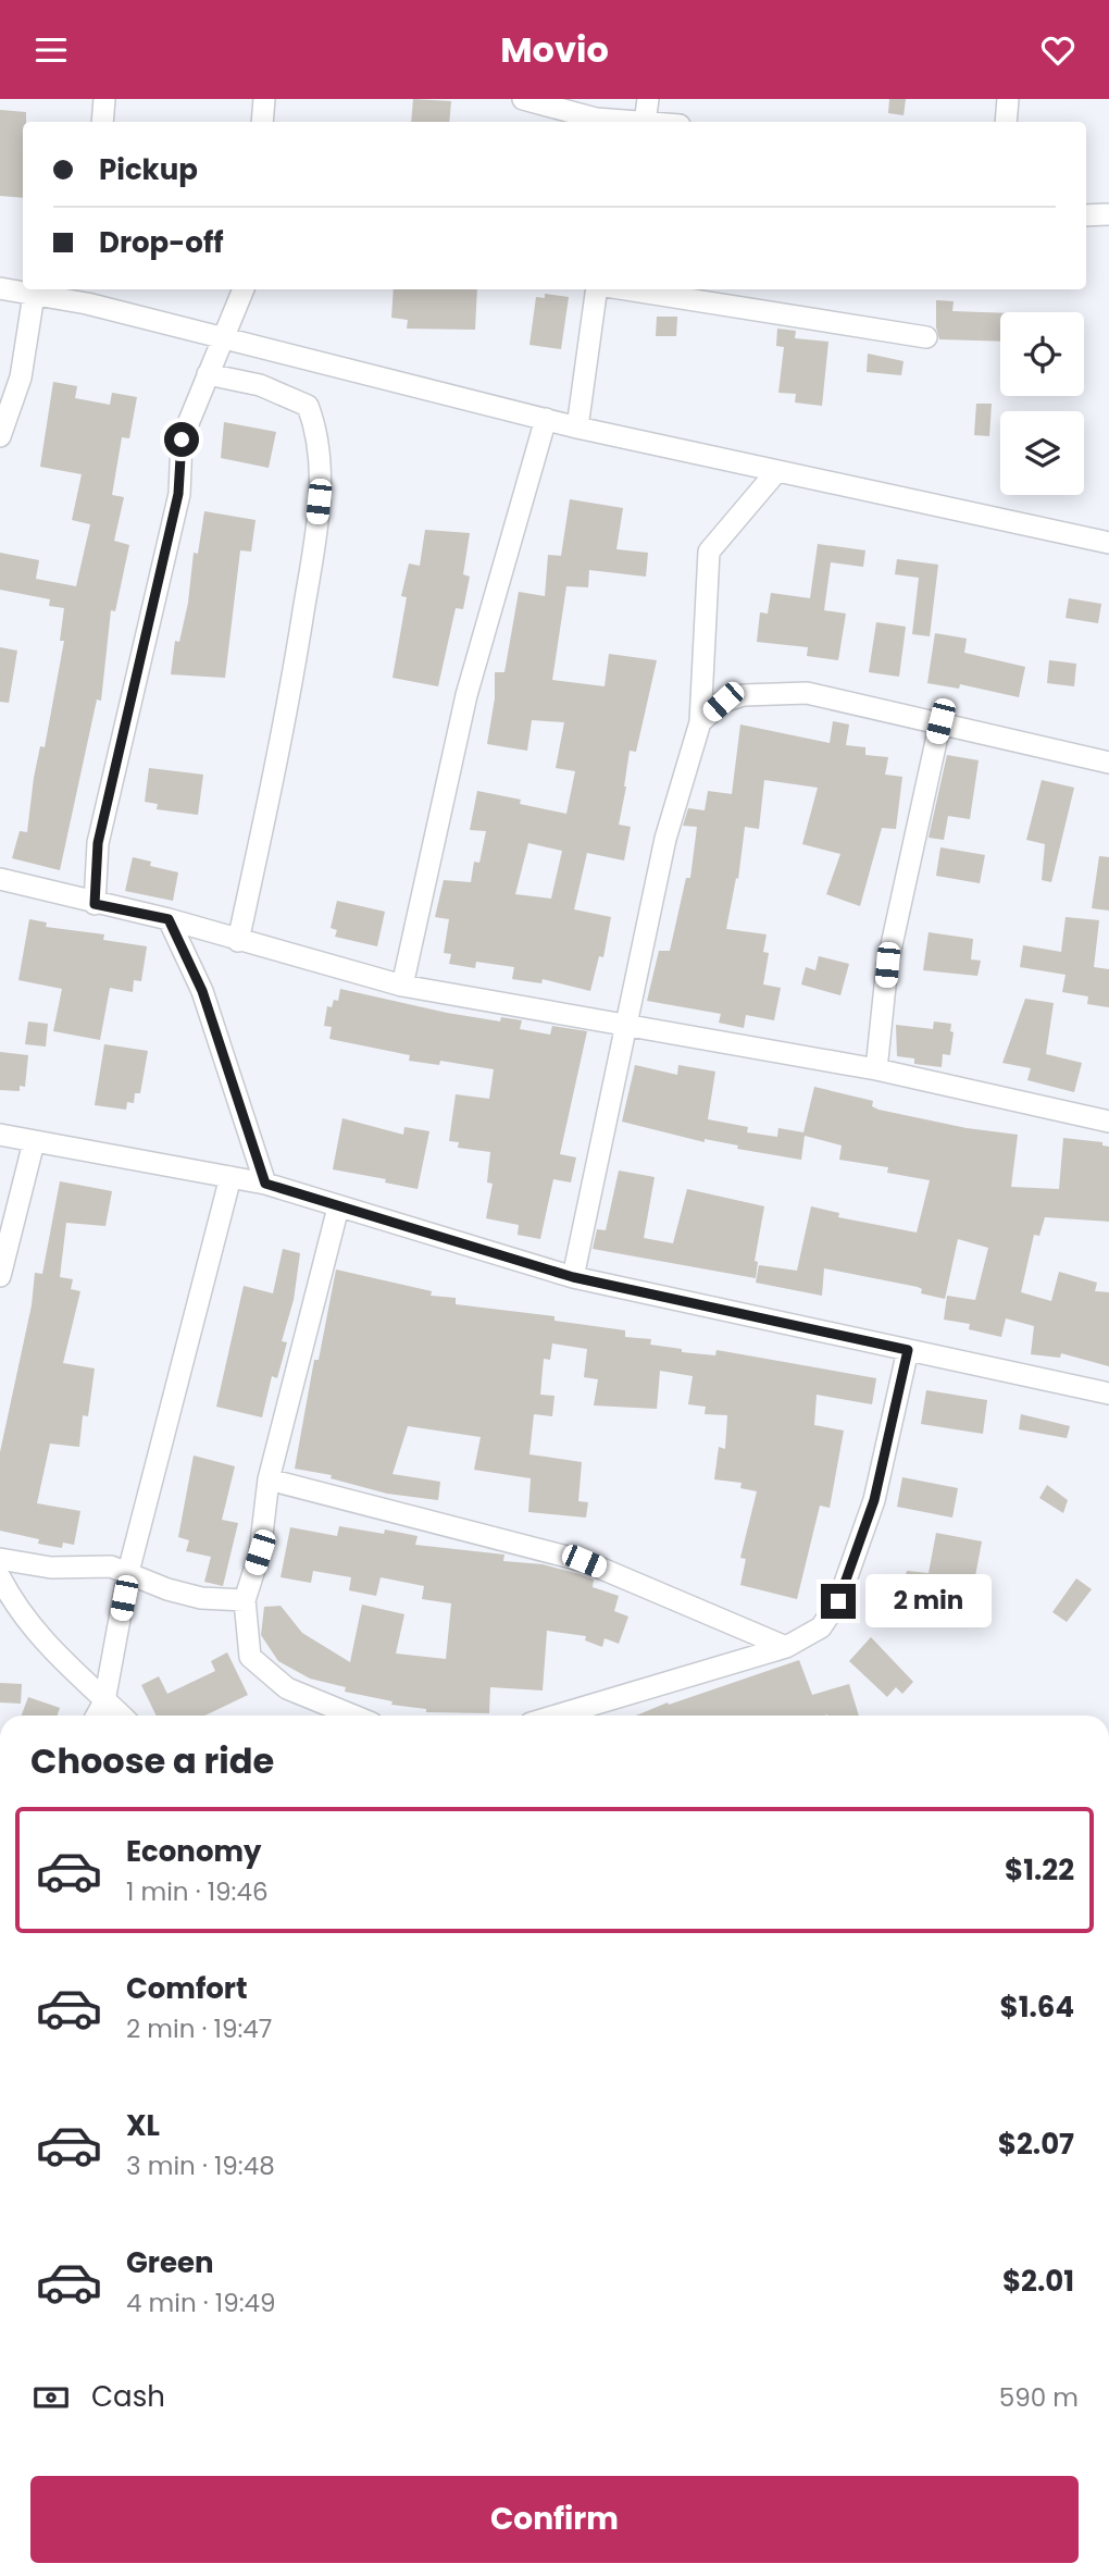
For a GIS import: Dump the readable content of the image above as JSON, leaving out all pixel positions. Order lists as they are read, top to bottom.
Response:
{
  "page": {
    "header": "Movio",
    "banner": ["Pickup", "Drop-off"],
    "bubble": "2 min",
    "heading": "Choose a ride",
    "list": [
      {
        "name": "Economy",
        "note": "1 min · 19:46",
        "value": "$1.22"
      },
      {
        "name": "Comfort",
        "note": "2 min · 19:47",
        "value": "$1.64"
      },
      {
        "name": "XL",
        "note": "3 min · 19:48",
        "value": "$2.07"
      },
      {
        "name": "Green",
        "note": "4 min · 19:49",
        "value": "$2.01"
      }
    ],
    "pay": ["Cash", "590 m"],
    "buttons": "Confirm"
  }
}
